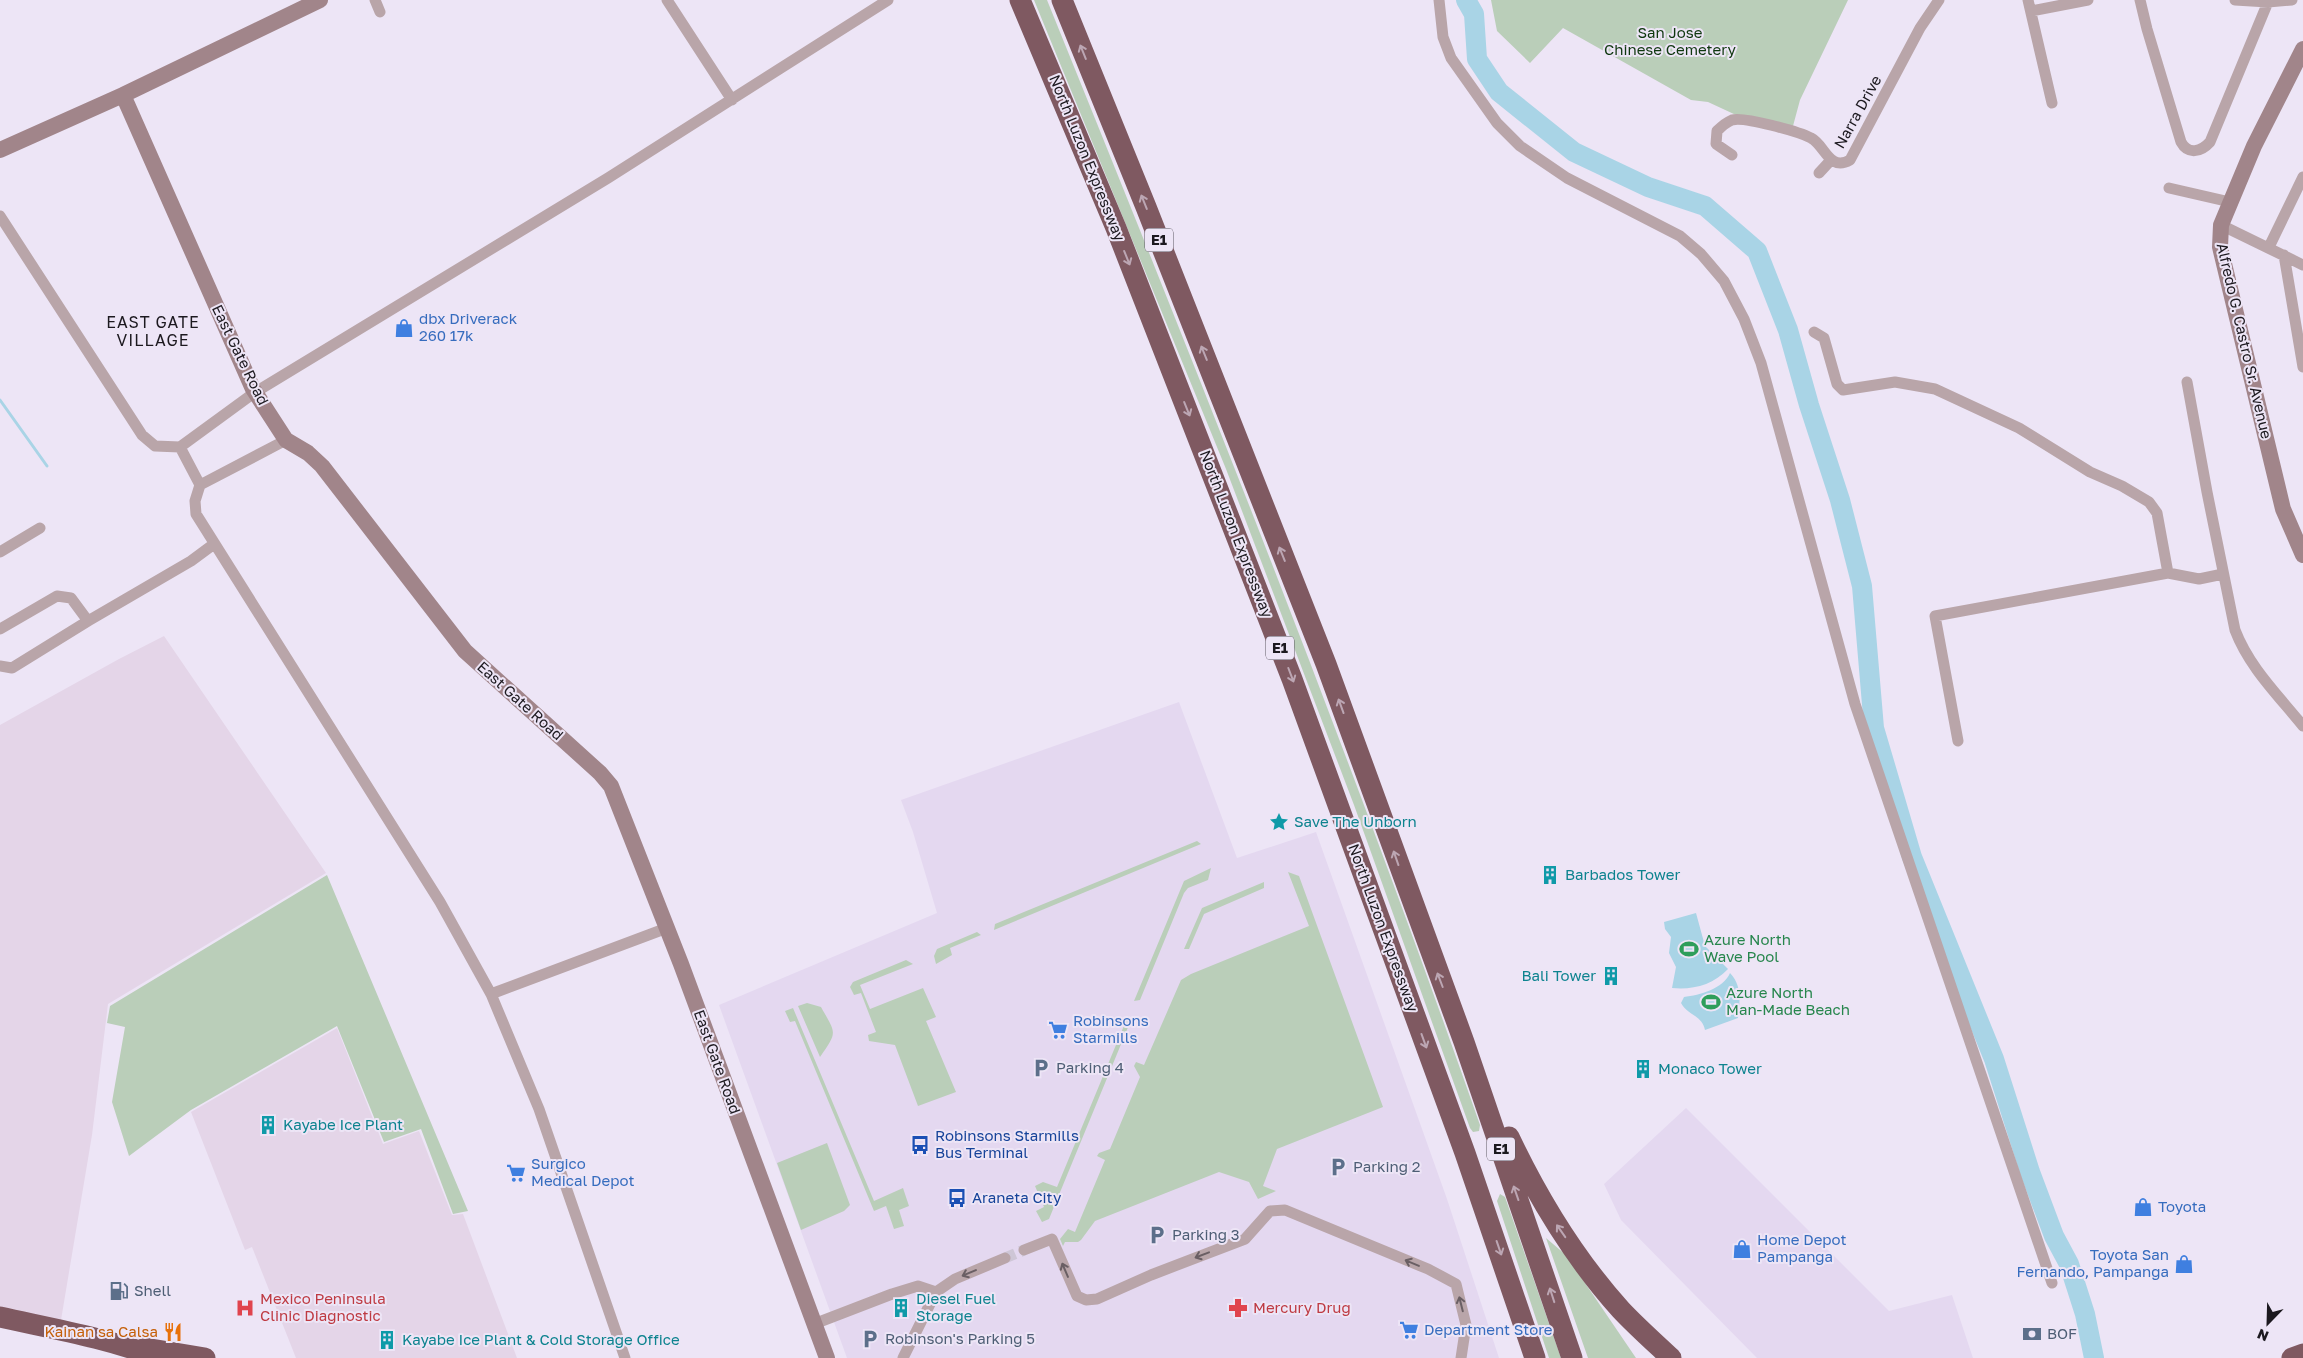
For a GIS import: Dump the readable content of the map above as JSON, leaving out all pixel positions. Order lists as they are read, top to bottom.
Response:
{
  "streets": {
    "highway": ["North Luzon Expressway", "E1"],
    "street": ["Narra Drive", "Alfredo G. Castro Sr. Avenue", "East Gate Road"]
  },
  "districts": ["EAST GATE VILLAGE"],
  "parks": ["San Jose Chinese Cemetery"],
  "places": {
    "shop": [
      "dbx Driverack 260 17k",
      "Toyota",
      "Home Depot Pampanga",
      "Toyota San Fernando, Pampanga"
    ],
    "place": ["Save The Unborn"],
    "building": [
      "Barbados Tower",
      "Bali Tower",
      "Monaco Tower",
      "Kayabe Ice Plant",
      "Diesel Fuel Storage",
      "Kayabe Ice Plant & Cold Storage Office"
    ],
    "sports": ["Azure North Wave Pool", "Azure North Man-Made Beach"],
    "supermarket": ["Robinsons Starmills", "Surgico Medical Depot", "Department Store"],
    "parking": [
      "Parking 4",
      "Parking 2",
      "Parking 3",
      "Robinson's Parking 5"
    ],
    "bus stop": ["Robinsons Starmills Bus Terminal", "Araneta City"],
    "fuel station": ["Shell"],
    "hospital": ["Mexico Peninsula Clinic Diagnostic"],
    "pharmacy": ["Mercury Drug"],
    "restaurant": ["Kainan sa Calsa"],
    "bank": ["BOF"]
  },
  "north": "bottom left"
}
